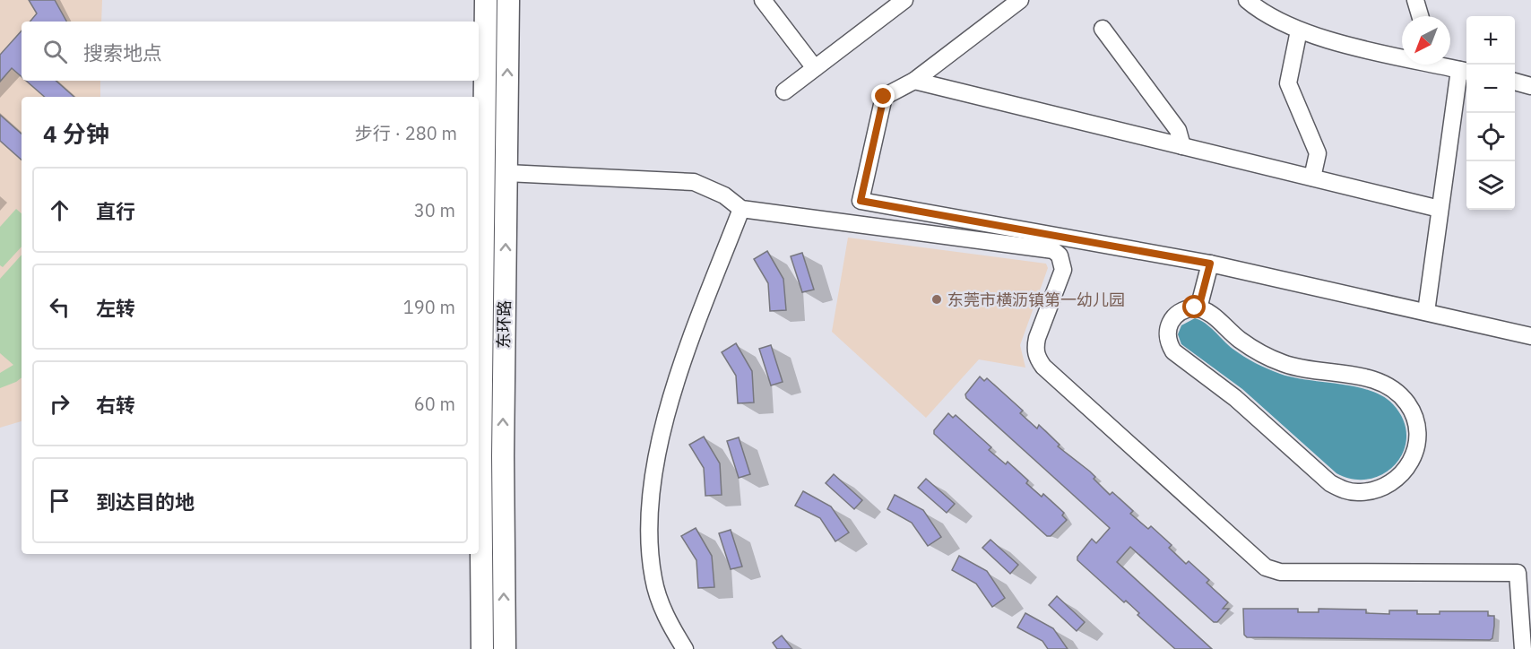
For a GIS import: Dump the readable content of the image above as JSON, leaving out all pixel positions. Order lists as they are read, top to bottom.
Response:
{
  "streets": {
    "main road": ["东环路"]
  },
  "places": ["东莞市横沥镇第一幼儿园"],
  "north": "bottom left",
  "page": {
    "map_buttons": ["+", "−"],
    "search": "搜索地点",
    "heading": ["4 分钟", "步行 · 280 m"],
    "list": [
      ["直行", "30 m"],
      ["左转", "190 m"],
      ["右转", "60 m"],
      "到达目的地"
    ]
  }
}
